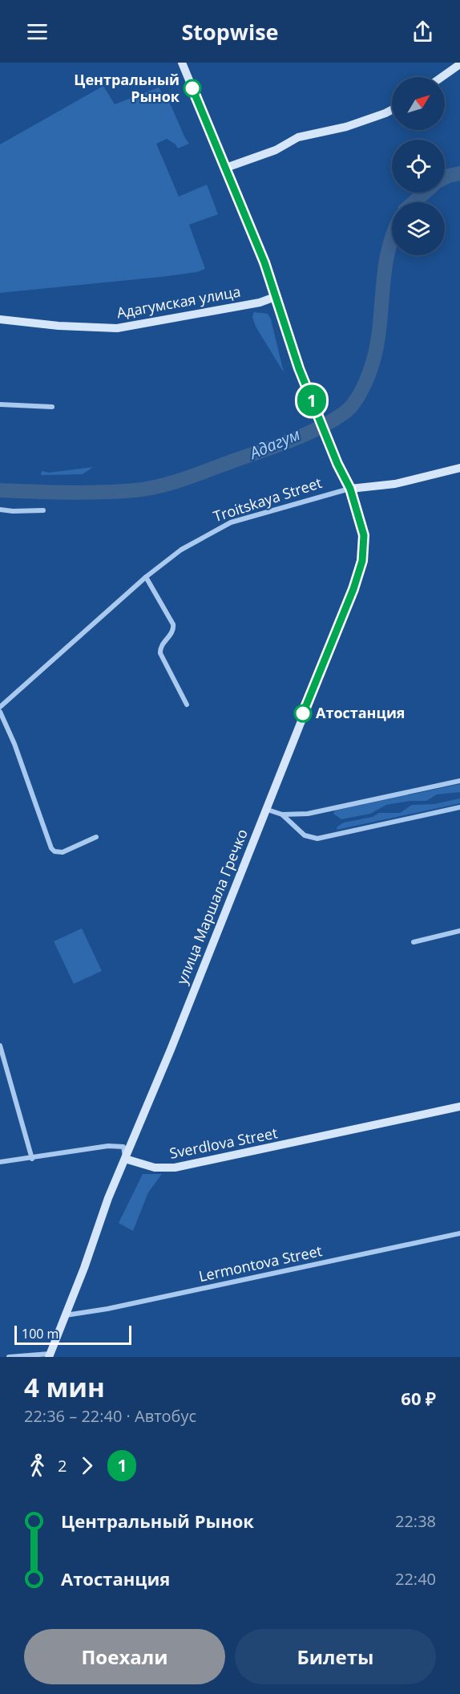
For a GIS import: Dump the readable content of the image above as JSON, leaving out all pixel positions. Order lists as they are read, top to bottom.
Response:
{
  "streets": {
    "main road": [
      "Адагумская улица",
      "Troitskaya Street",
      "улица Маршала Гречко",
      "Sverdlova Street"
    ],
    "street": ["Lermontova Street"]
  },
  "crossings": [
    ["Адагумская улица", "улица Маршала Гречко"],
    ["Troitskaya Street", "улица Маршала Гречко"],
    ["улица Маршала Гречко", "Sverdlova Street"],
    ["улица Маршала Гречко", "Lermontova Street"]
  ],
  "water": ["Адагум"],
  "places": ["Центральный Рынок", "Атостанция"],
  "lines": ["bus line 1"],
  "scale_bar": "100 m",
  "north": "top right",
  "page": {
    "header": "Stopwise",
    "on_map": "1",
    "scale": "100 m",
    "heading": ["4 мин", "22:36 – 22:40 · Автобус", "60 ₽"],
    "legs": ["2", "1"],
    "list": [
      {
        "name": "Центральный Рынок",
        "value": "22:38"
      },
      {
        "name": "Атостанция",
        "value": "22:40"
      }
    ],
    "buttons": ["Поехали", "Билеты"]
  }
}
